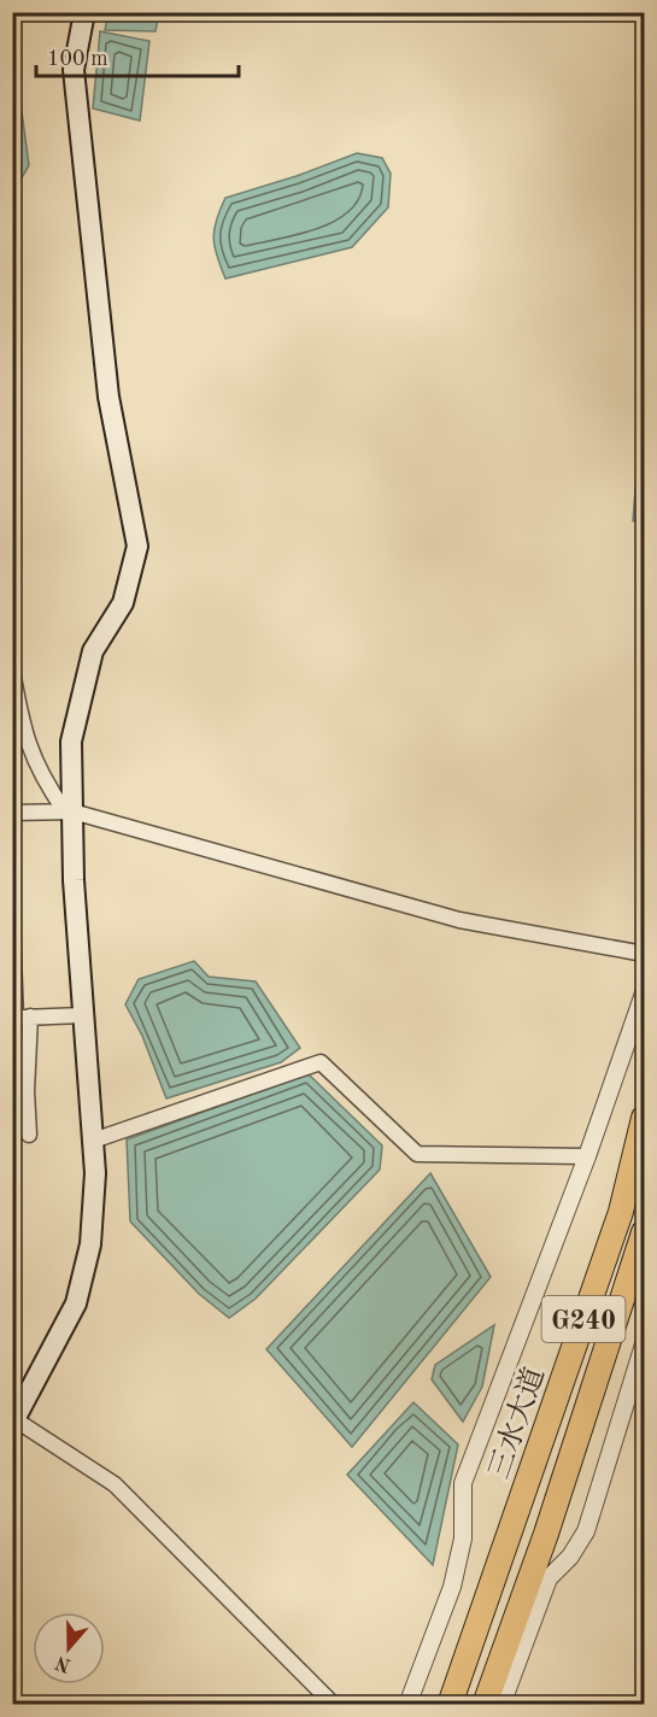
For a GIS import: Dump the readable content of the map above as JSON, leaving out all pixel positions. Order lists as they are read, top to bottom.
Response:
{
  "streets": {
    "highway": ["G240", "三水大道"]
  },
  "scale_bar": "100 m",
  "north": "bottom"
}
